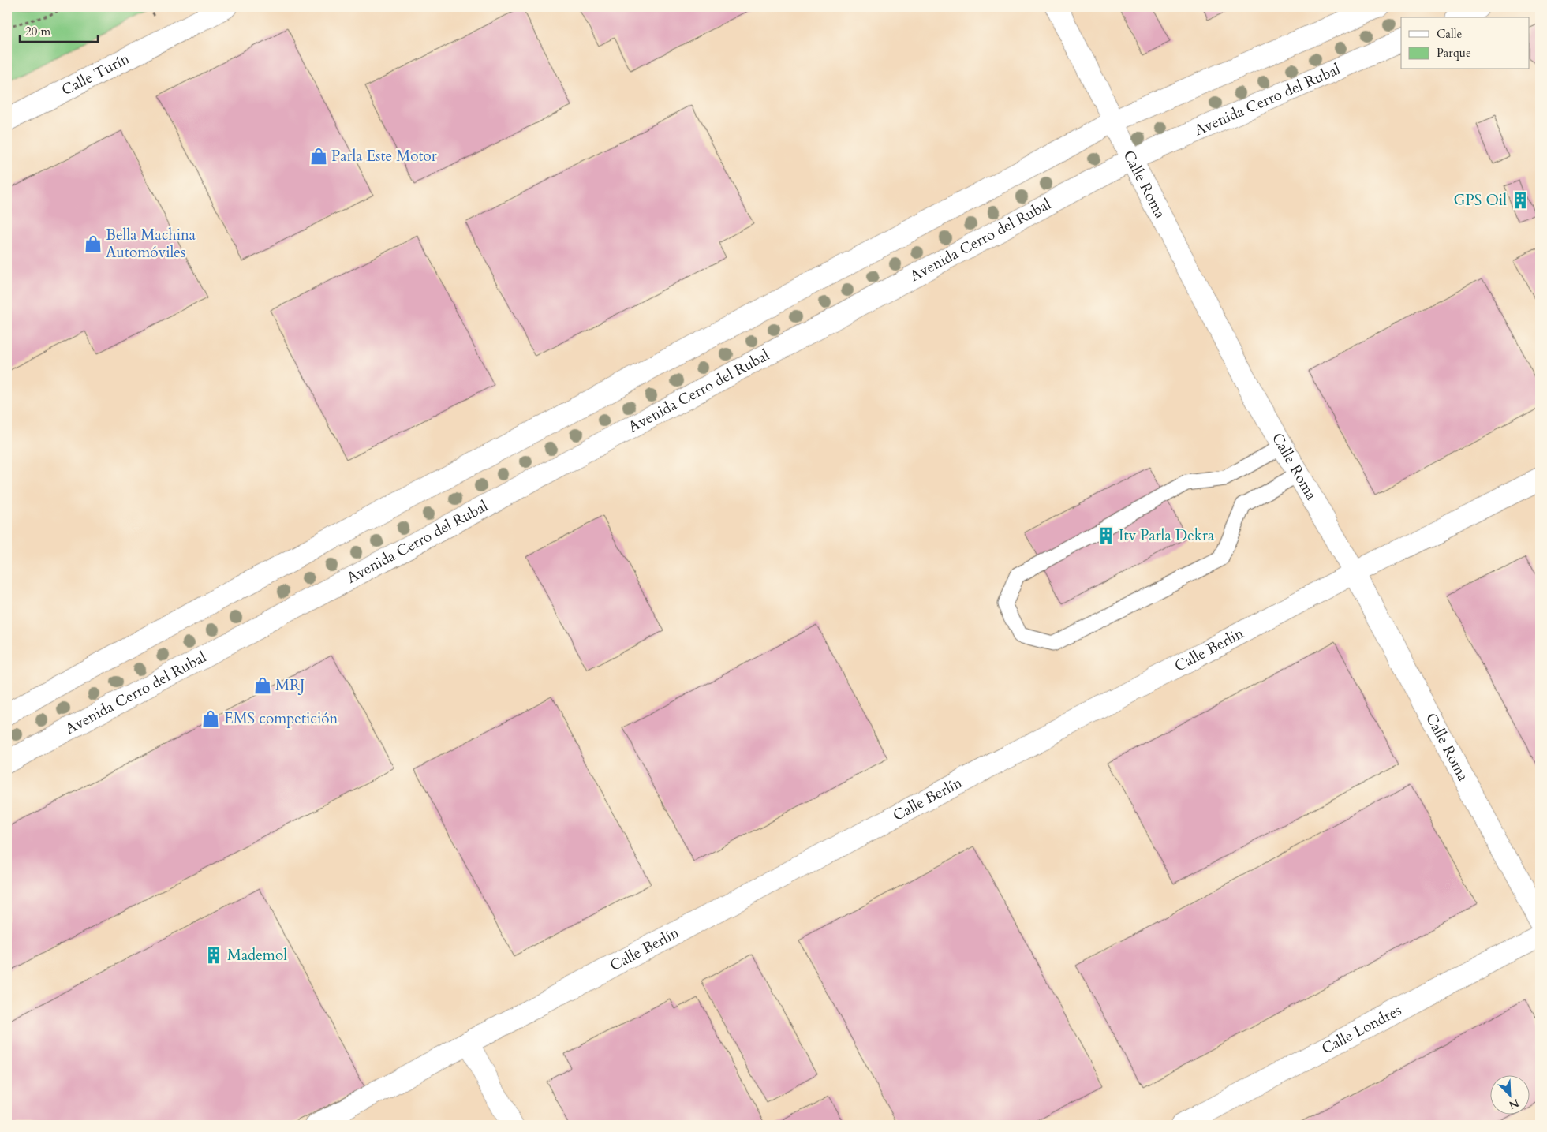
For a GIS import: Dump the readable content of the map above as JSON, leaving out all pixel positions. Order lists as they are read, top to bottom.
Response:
{
  "streets": {
    "street": [
      "Calle Turín",
      "Avenida Cerro del Rubal",
      "Calle Roma",
      "Calle Berlín",
      "Calle Londres"
    ]
  },
  "crossings": [
    ["Avenida Cerro del Rubal", "Calle Roma"],
    ["Calle Roma", "Calle Berlín"]
  ],
  "places": {
    "shop": [
      "Parla Este Motor",
      "Bella Machina Automóviles",
      "MRJ",
      "EMS competición"
    ],
    "building": ["GPS Oil", "Itv Parla Dekra", "Mademol"]
  },
  "legend": ["Calle", "Parque"],
  "scale_bar": "20 m",
  "north": "bottom right"
}
